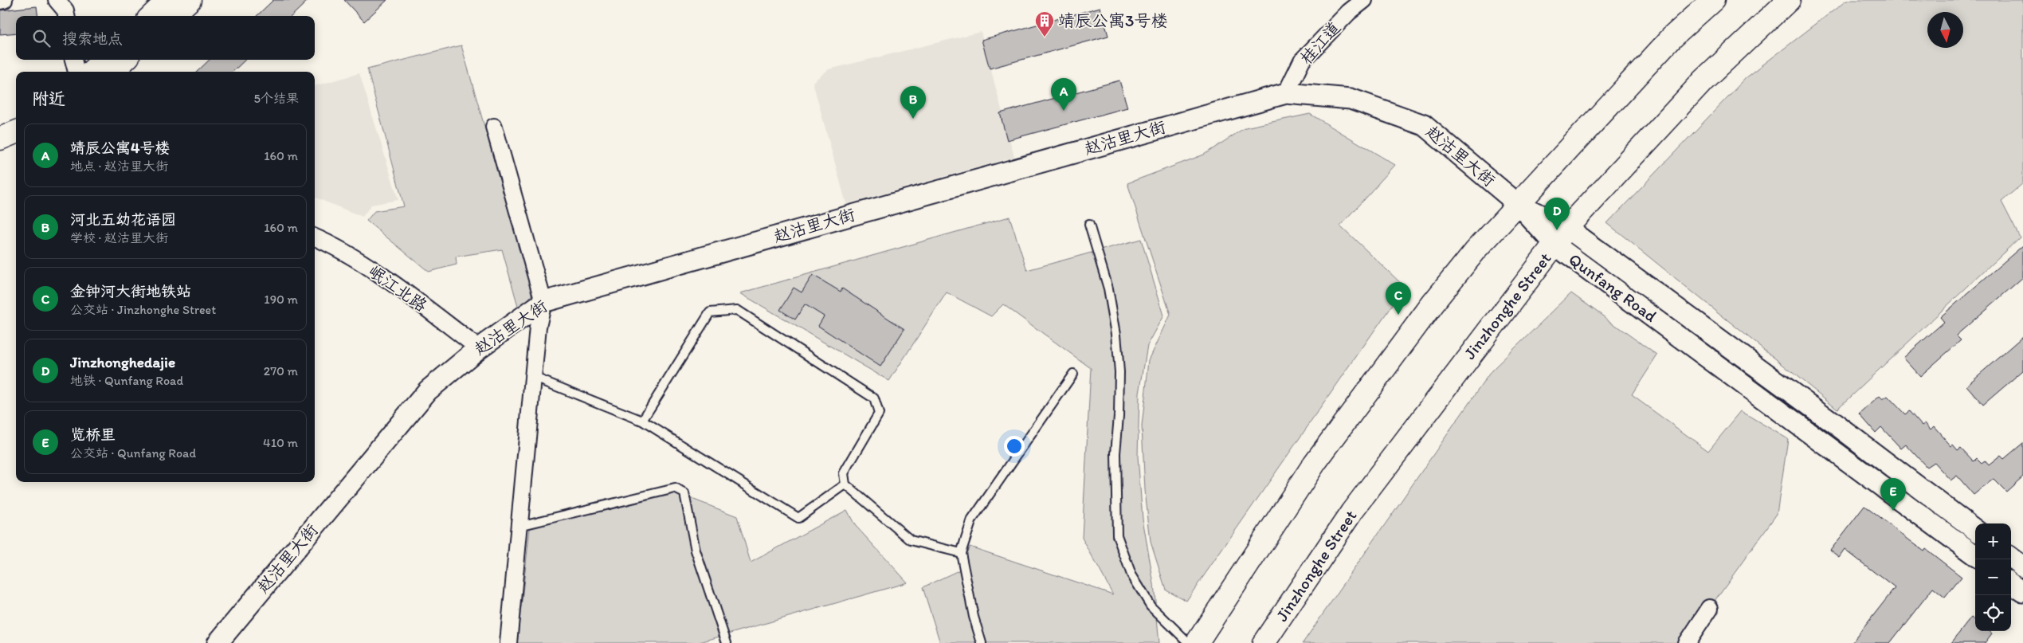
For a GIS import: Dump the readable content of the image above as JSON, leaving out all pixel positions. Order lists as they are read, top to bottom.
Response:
{
  "streets": {
    "main road": ["Jinzhonghe Street"],
    "street": [
      "桂江道",
      "赵沽里大街",
      "Qunfang Road",
      "岷江北路"
    ]
  },
  "crossings": [
    ["桂江道", "赵沽里大街"],
    ["赵沽里大街", "Qunfang Road"],
    ["赵沽里大街", "岷江北路"],
    ["Qunfang Road", "Jinzhonghe Street"]
  ],
  "places": {
    "building": ["靖辰公寓3号楼"]
  },
  "north": "bottom",
  "page": {
    "search": "搜索地点",
    "heading": ["附近", "5个结果"],
    "pins": [
      "A",
      "B",
      "D",
      "C",
      "E"
    ],
    "list": [
      {
        "mark": "A",
        "name": "靖辰公寓4号楼",
        "note": "地点 · 赵沽里大街",
        "value": "160 m"
      },
      {
        "mark": "B",
        "name": "河北五幼花语园",
        "note": "学校 · 赵沽里大街",
        "value": "160 m"
      },
      {
        "mark": "C",
        "name": "金钟河大街地铁站",
        "note": "公交站 · Jinzhonghe Street",
        "value": "190 m"
      },
      {
        "mark": "D",
        "name": "Jinzhonghedajie",
        "note": "地铁 · Qunfang Road",
        "value": "270 m"
      },
      {
        "mark": "E",
        "name": "览桥里",
        "note": "公交站 · Qunfang Road",
        "value": "410 m"
      }
    ],
    "map_buttons": ["+", "−"]
  }
}
